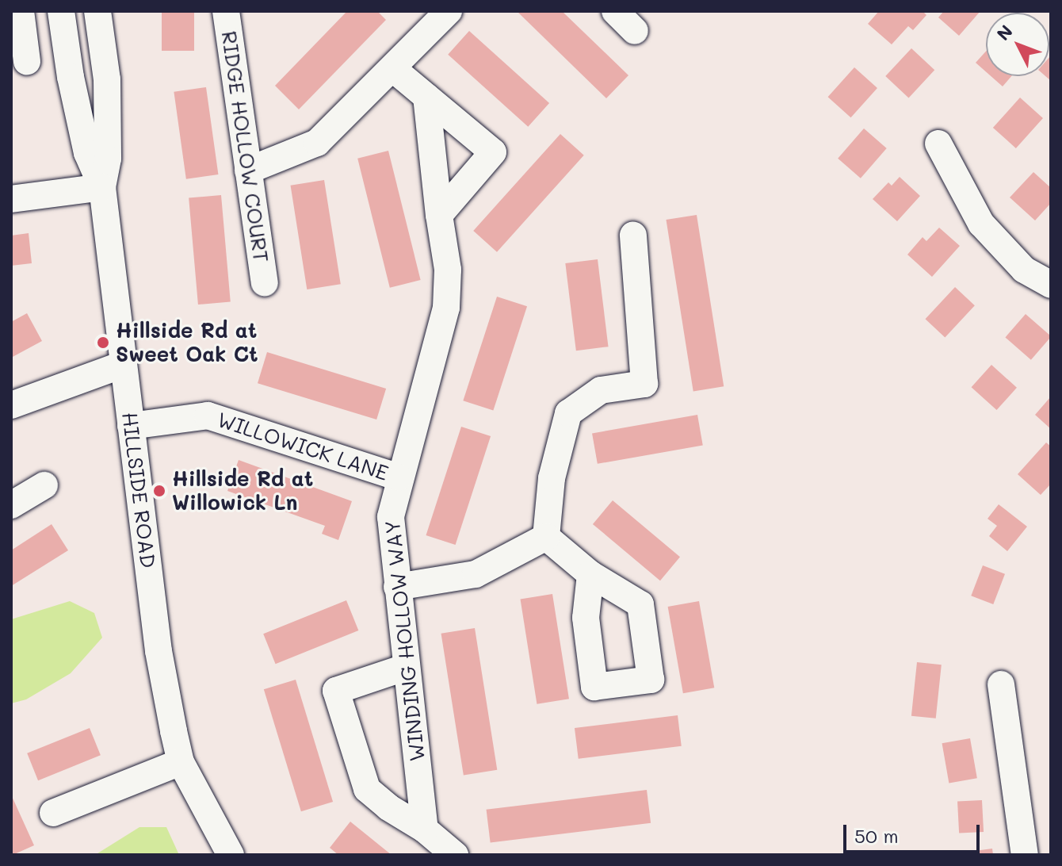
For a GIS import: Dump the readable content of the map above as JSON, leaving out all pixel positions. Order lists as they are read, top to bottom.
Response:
{
  "streets": {
    "street": [
      "RIDGE HOLLOW COURT",
      "WILLOWICK LANE",
      "HILLSIDE ROAD",
      "WINDING HOLLOW WAY"
    ]
  },
  "crossings": [
    ["WILLOWICK LANE", "HILLSIDE ROAD"],
    ["WILLOWICK LANE", "WINDING HOLLOW WAY"]
  ],
  "places": ["Hillside Rd at Sweet Oak Ct", "Hillside Rd at Willowick Ln"],
  "scale_bar": "50 m",
  "north": "top left"
}
